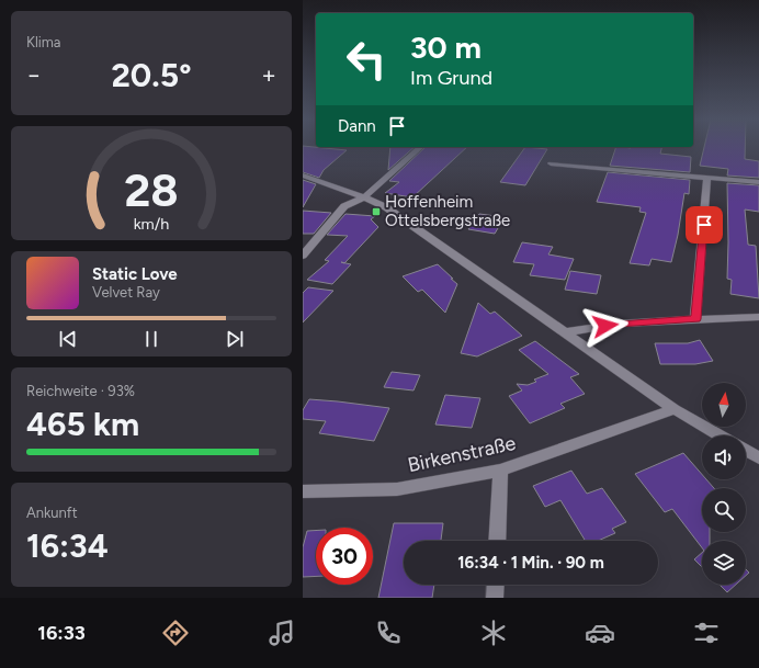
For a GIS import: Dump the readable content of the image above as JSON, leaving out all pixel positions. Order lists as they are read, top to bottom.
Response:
{
  "streets": {
    "street": ["Birkenstraße"]
  },
  "places": {
    "transit": ["Hoffenheim Ottelsbergstraße"]
  },
  "north": "top",
  "page": {
    "tile": [
      "Klima",
      ["Reichweite · 93%", "465 km"],
      ["Ankunft", "16:34"]
    ],
    "turn": ["30 m", "Im Grund"],
    "heat": ["−", "20.5°", "+"],
    "then": "Dann",
    "song": ["Static Love", "Velvet Ray"],
    "limit": "30",
    "trip": "16:34 · 1 Min. · 90 m",
    "tabs": "16:33",
    "gauge": ["28", "km/h"]
  }
}
